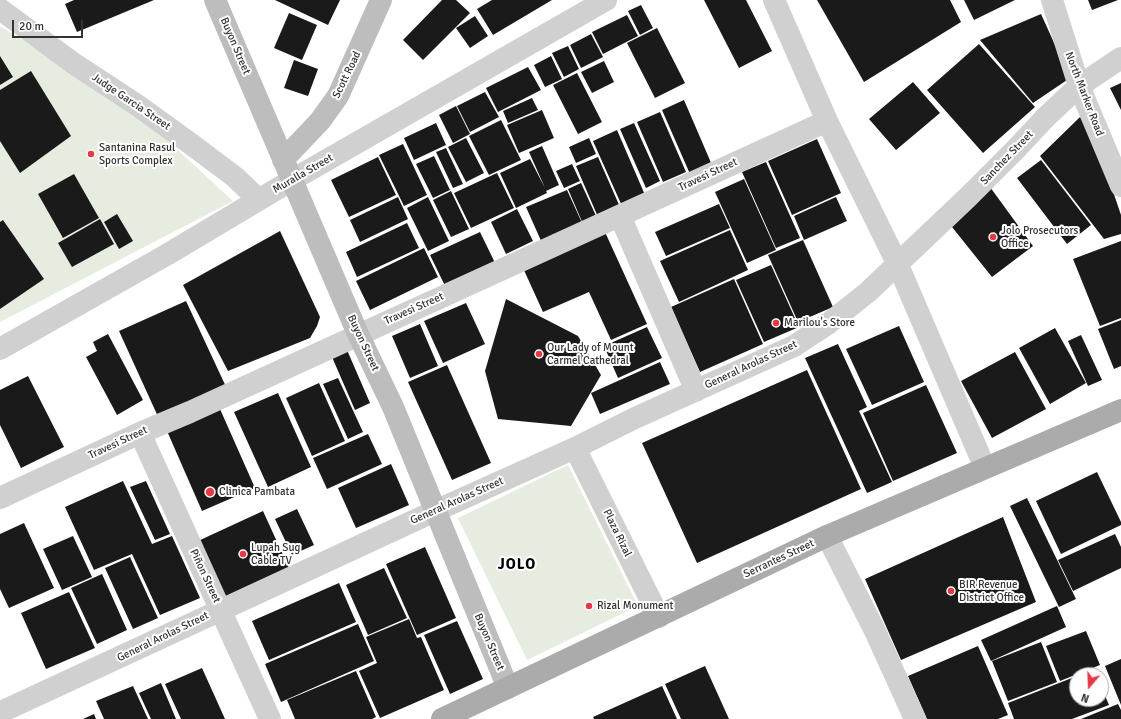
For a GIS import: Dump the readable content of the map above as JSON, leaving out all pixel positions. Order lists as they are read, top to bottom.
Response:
{
  "streets": {
    "main road": ["Buyon Street", "Scott Road", "Serrantes Street"],
    "street": [
      "North Marker Road",
      "Judge Garcia Street",
      "Sanchez Street",
      "Muralla Street",
      "Travesi Street",
      "General Arolas Street",
      "Plaza Rizal",
      "Piñon Street"
    ]
  },
  "crossings": [
    ["Buyon Street", "Scott Road"],
    ["Buyon Street", "Muralla Street"],
    ["Buyon Street", "Travesi Street"],
    ["Buyon Street", "General Arolas Street"],
    ["Buyon Street", "Serrantes Street"],
    ["North Marker Road", "Sanchez Street"],
    ["Judge Garcia Street", "Muralla Street"],
    ["Sanchez Street", "General Arolas Street"],
    ["Travesi Street", "Piñon Street"],
    ["General Arolas Street", "Plaza Rizal"],
    ["General Arolas Street", "Piñon Street"],
    ["Plaza Rizal", "Serrantes Street"]
  ],
  "districts": ["JOLO"],
  "places": [
    "Santanina Rasul Sports Complex",
    "Jolo Prosecutors Office",
    "Marilou's Store",
    "Our Lady of Mount Carmel Cathedral",
    "Clinica Pambata",
    "Lupah Sug Cable TV",
    "BIR Revenue District Office",
    "Rizal Monument"
  ],
  "scale_bar": "20 m",
  "north": "bottom"
}
